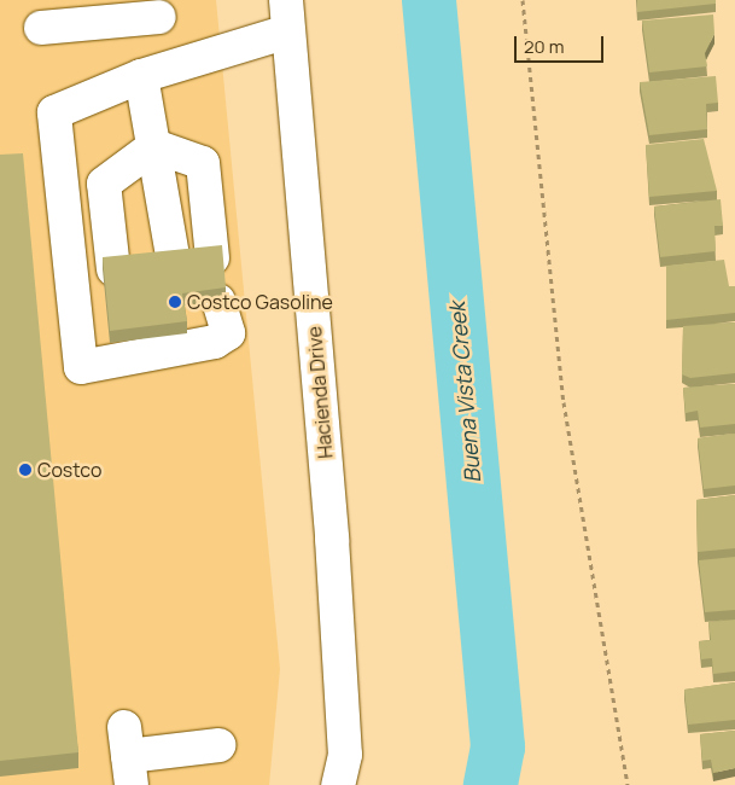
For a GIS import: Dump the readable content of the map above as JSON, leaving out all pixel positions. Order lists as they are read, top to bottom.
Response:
{
  "streets": {
    "main road": ["Hacienda Drive"]
  },
  "water": ["Buena Vista Creek"],
  "places": ["Costco Gasoline", "Costco"],
  "scale_bar": "20 m"
}
